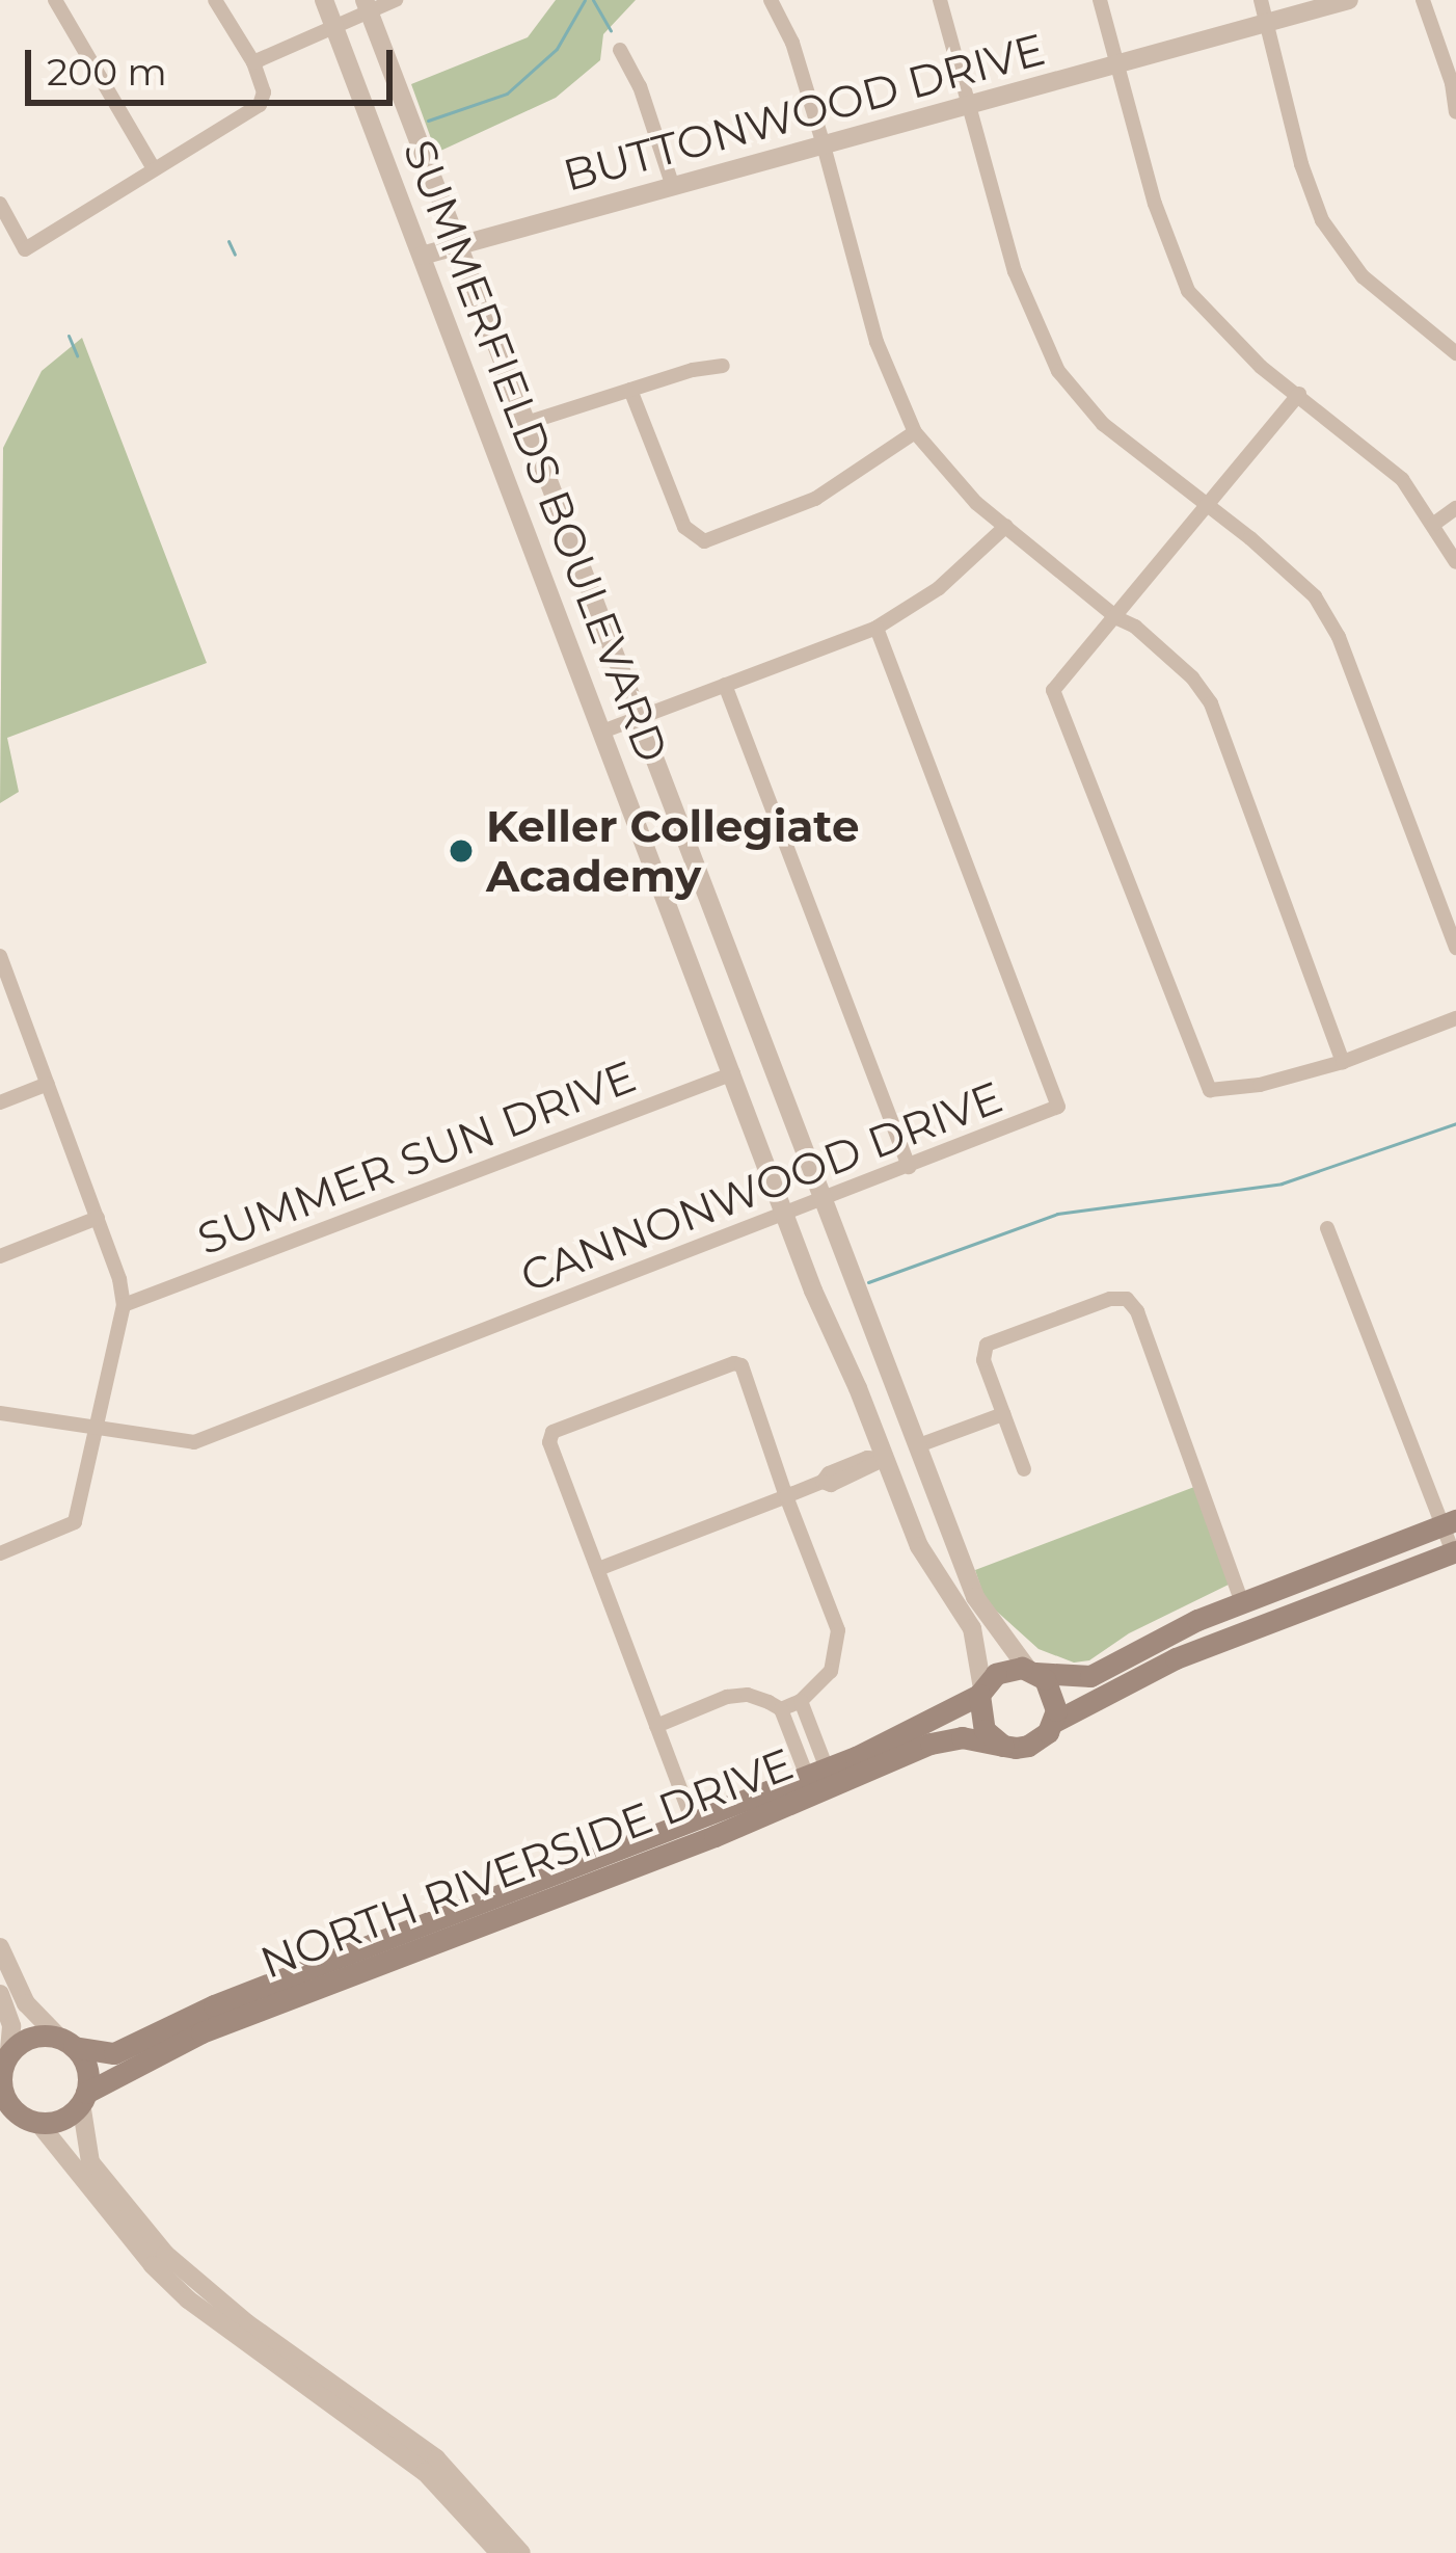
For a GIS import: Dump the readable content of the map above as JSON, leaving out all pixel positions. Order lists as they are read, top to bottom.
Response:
{
  "streets": {
    "main road": ["NORTH RIVERSIDE DRIVE"],
    "street": [
      "BUTTONWOOD DRIVE",
      "SUMMERFIELDS BOULEVARD",
      "SUMMER SUN DRIVE",
      "CANNONWOOD DRIVE"
    ]
  },
  "crossings": [
    ["BUTTONWOOD DRIVE", "SUMMERFIELDS BOULEVARD"],
    ["SUMMERFIELDS BOULEVARD", "SUMMER SUN DRIVE"],
    ["SUMMERFIELDS BOULEVARD", "CANNONWOOD DRIVE"],
    ["SUMMERFIELDS BOULEVARD", "NORTH RIVERSIDE DRIVE"]
  ],
  "places": ["Keller Collegiate Academy"],
  "scale_bar": "200 m"
}
